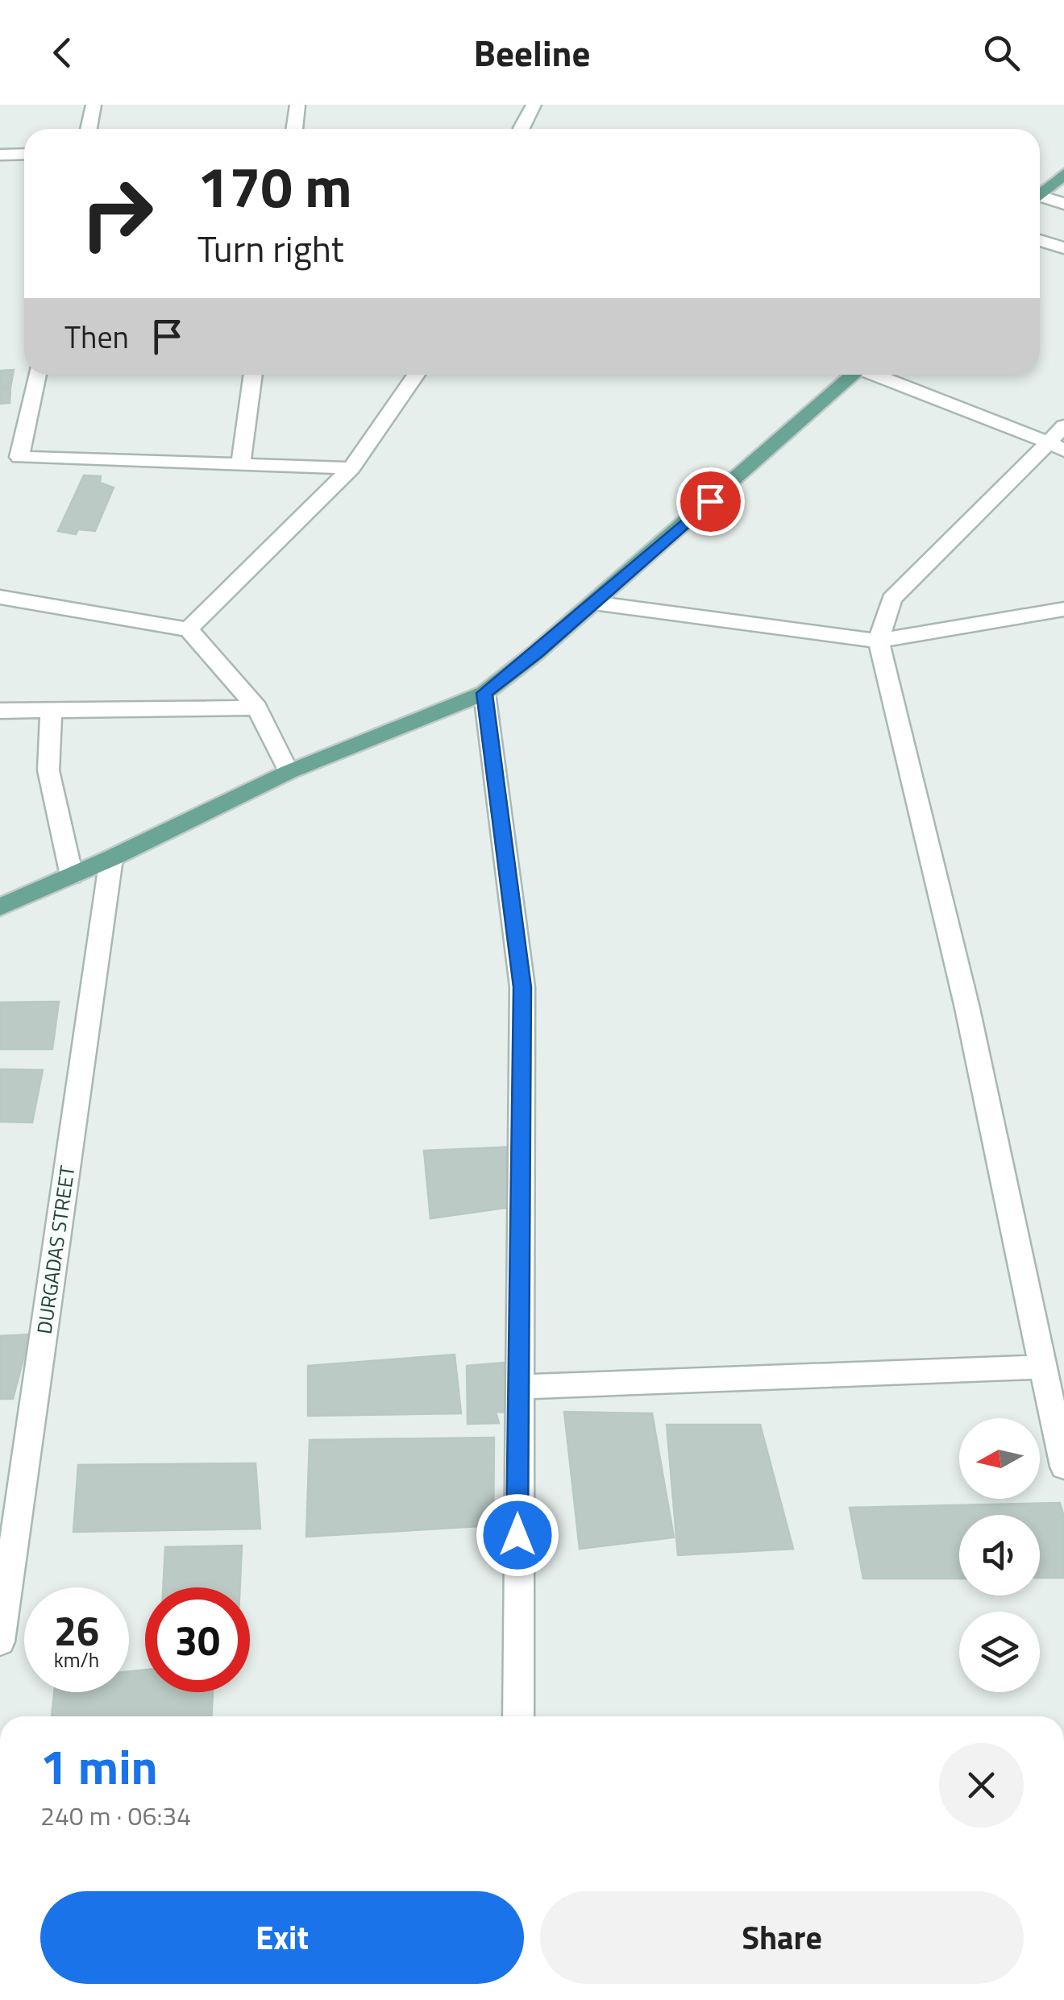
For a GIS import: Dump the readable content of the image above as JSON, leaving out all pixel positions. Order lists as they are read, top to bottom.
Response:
{
  "streets": {
    "street": ["DURGADAS STREET"]
  },
  "north": "left",
  "page": {
    "header": "Beeline",
    "turn": ["170 m", "Turn right"],
    "then": "Then",
    "speed": "26 km/h",
    "limit": "30",
    "heading": ["1 min", "240 m · 06:34"],
    "buttons": ["Exit", "Share"]
  }
}
